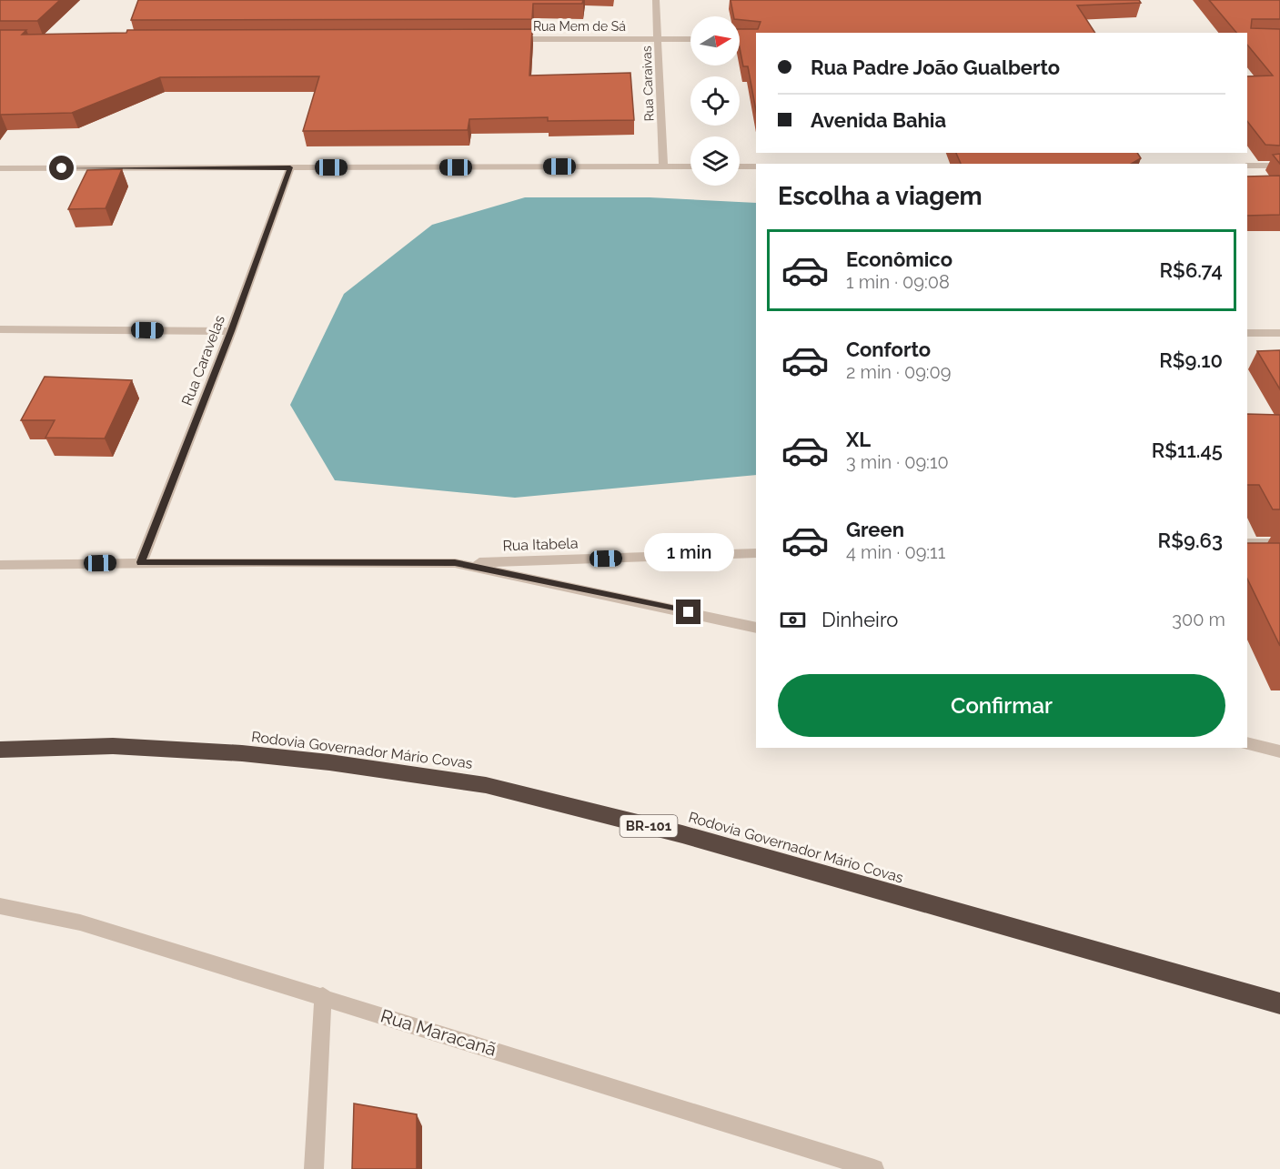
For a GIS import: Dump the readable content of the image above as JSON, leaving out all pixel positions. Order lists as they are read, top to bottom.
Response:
{
  "streets": {
    "highway": ["Rodovia Governador Mário Covas", "BR-101"],
    "street": [
      "Rua Mem de Sá",
      "Rua Caraivas",
      "Rua Caravelas",
      "Rua Itabela",
      "Rua Maracanã"
    ]
  },
  "crossings": [
    ["Rua Mem de Sá", "Rua Caraivas"]
  ],
  "north": "right",
  "page": {
    "banner": ["Rua Padre João Gualberto", "Avenida Bahia"],
    "heading": "Escolha a viagem",
    "list": [
      {
        "name": "Econômico",
        "note": "1 min · 09:08",
        "value": "R$6.74"
      },
      {
        "name": "Conforto",
        "note": "2 min · 09:09",
        "value": "R$9.10"
      },
      {
        "name": "XL",
        "note": "3 min · 09:10",
        "value": "R$11.45"
      },
      {
        "name": "Green",
        "note": "4 min · 09:11",
        "value": "R$9.63"
      }
    ],
    "bubble": "1 min",
    "pay": ["Dinheiro", "300 m"],
    "buttons": "Confirmar"
  }
}
